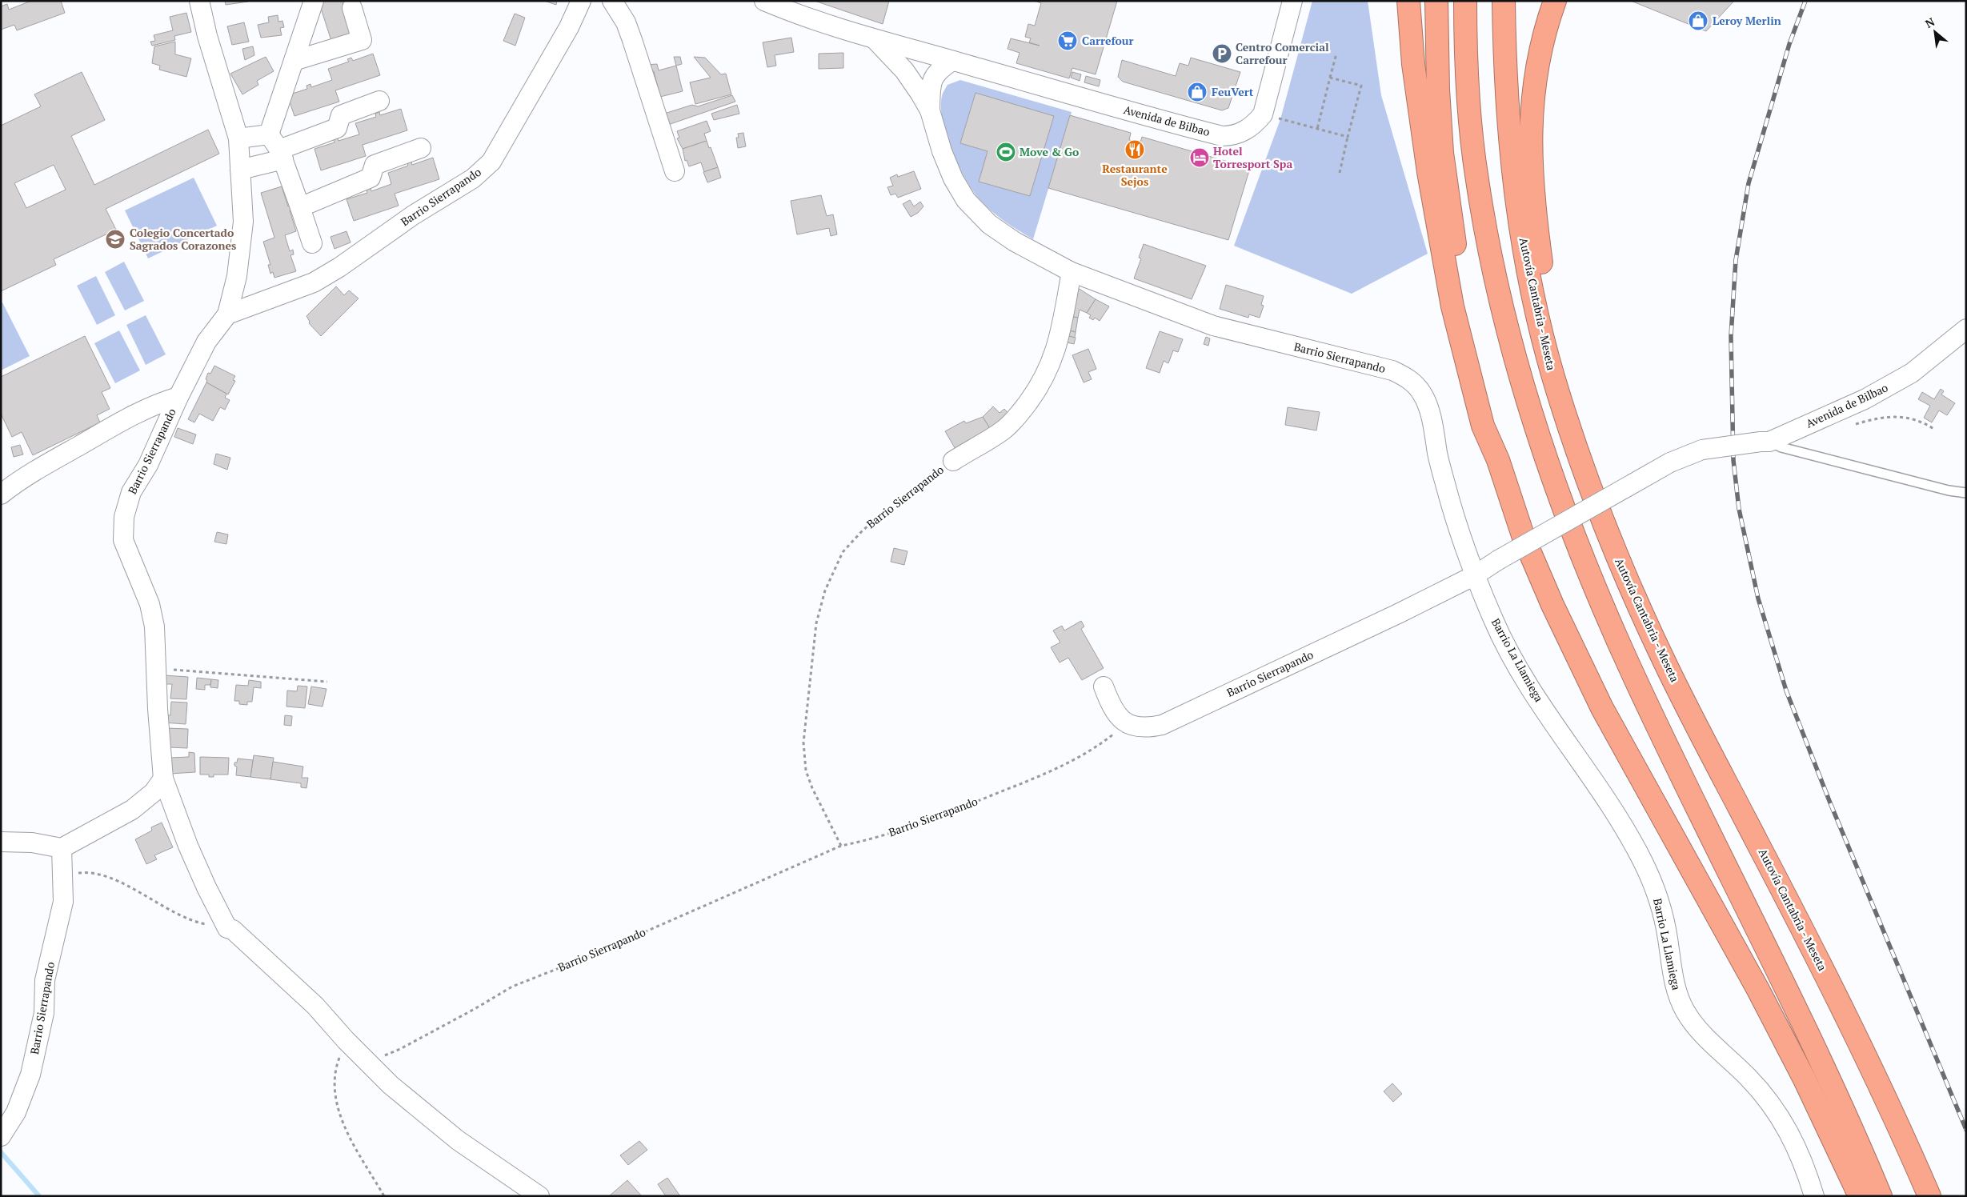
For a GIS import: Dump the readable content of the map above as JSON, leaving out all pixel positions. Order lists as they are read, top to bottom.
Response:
{
  "streets": {
    "highway": ["Autovía Cantabria - Meseta"],
    "street": ["Avenida de Bilbao", "Barrio Sierrapando", "Barrio La Llamiega"]
  },
  "crossings": [
    ["Avenida de Bilbao", "Barrio Sierrapando"],
    ["Barrio Sierrapando", "Barrio La Llamiega"]
  ],
  "places": {
    "shop": ["Leroy Merlin", "FeuVert"],
    "supermarket": ["Carrefour"],
    "parking": ["Centro Comercial Carrefour"],
    "restaurant": ["Restaurante Sejos"],
    "sports": ["Move & Go"],
    "hotel": ["Hotel Torresport Spa"],
    "school or university": ["Colegio Concertado Sagrados Corazones"]
  },
  "north": "top left"
}
